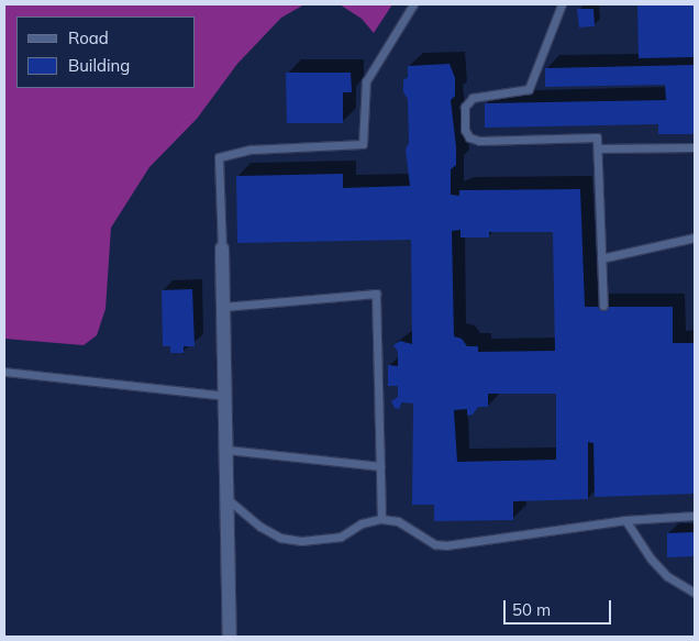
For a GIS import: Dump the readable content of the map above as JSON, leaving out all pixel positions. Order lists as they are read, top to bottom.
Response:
{
  "legend": ["Road", "Building"],
  "scale_bar": "50 m"
}
